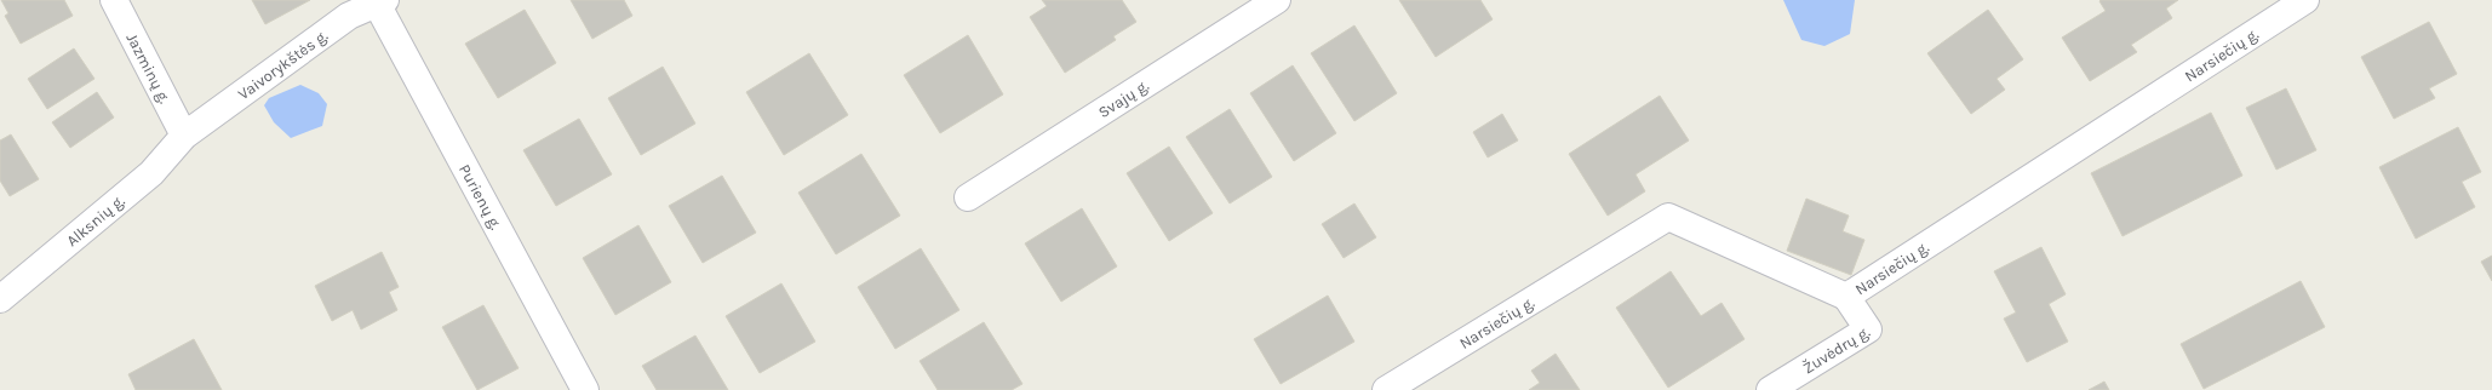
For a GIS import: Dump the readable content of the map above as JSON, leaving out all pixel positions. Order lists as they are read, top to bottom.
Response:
{
  "streets": {
    "street": [
      "Narsiečių g.",
      "Vaivorykštės g.",
      "Jazminų g.",
      "Svajų g.",
      "Purienų g.",
      "Alksnių g.",
      "Žuvėdrų g."
    ]
  },
  "crossings": [
    ["Narsiečių g.", "Žuvėdrų g."],
    ["Vaivorykštės g.", "Jazminų g."],
    ["Vaivorykštės g.", "Purienų g."],
    ["Vaivorykštės g.", "Alksnių g."],
    ["Jazminų g.", "Alksnių g."]
  ]
}
